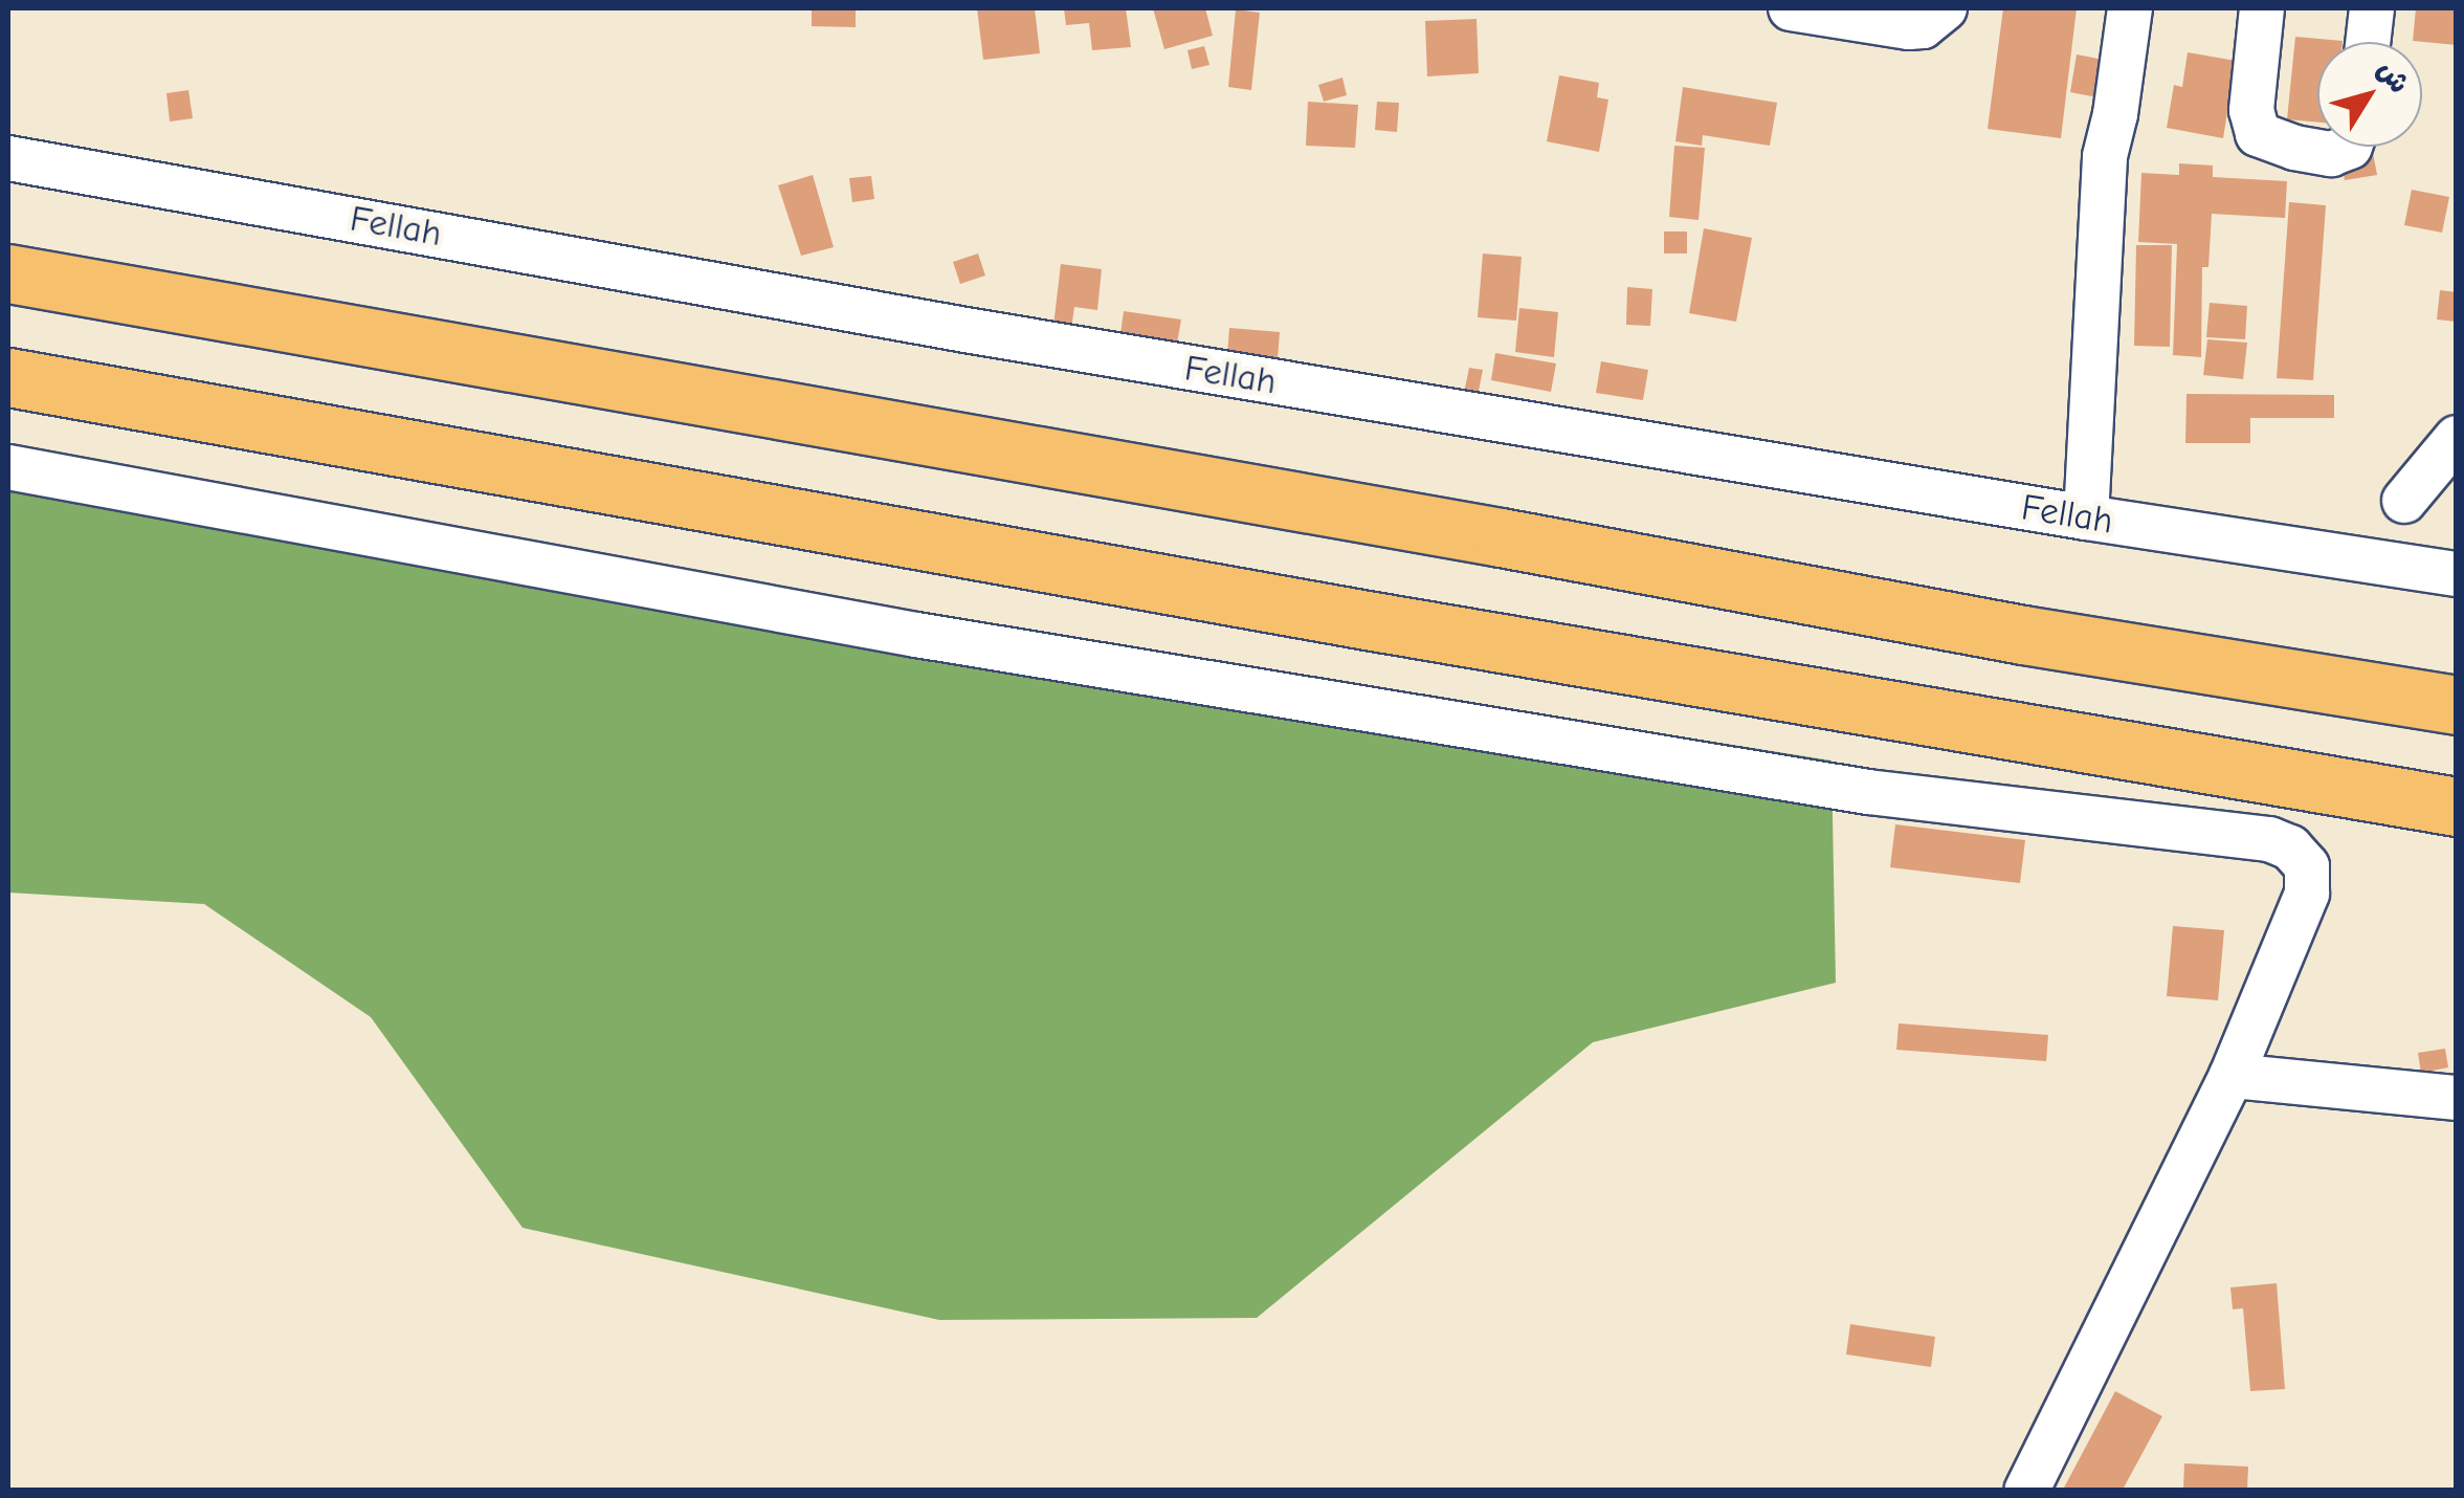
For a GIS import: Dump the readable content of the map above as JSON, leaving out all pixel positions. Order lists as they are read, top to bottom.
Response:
{
  "streets": {
    "street": ["Fellah"]
  },
  "north": "top right"
}
